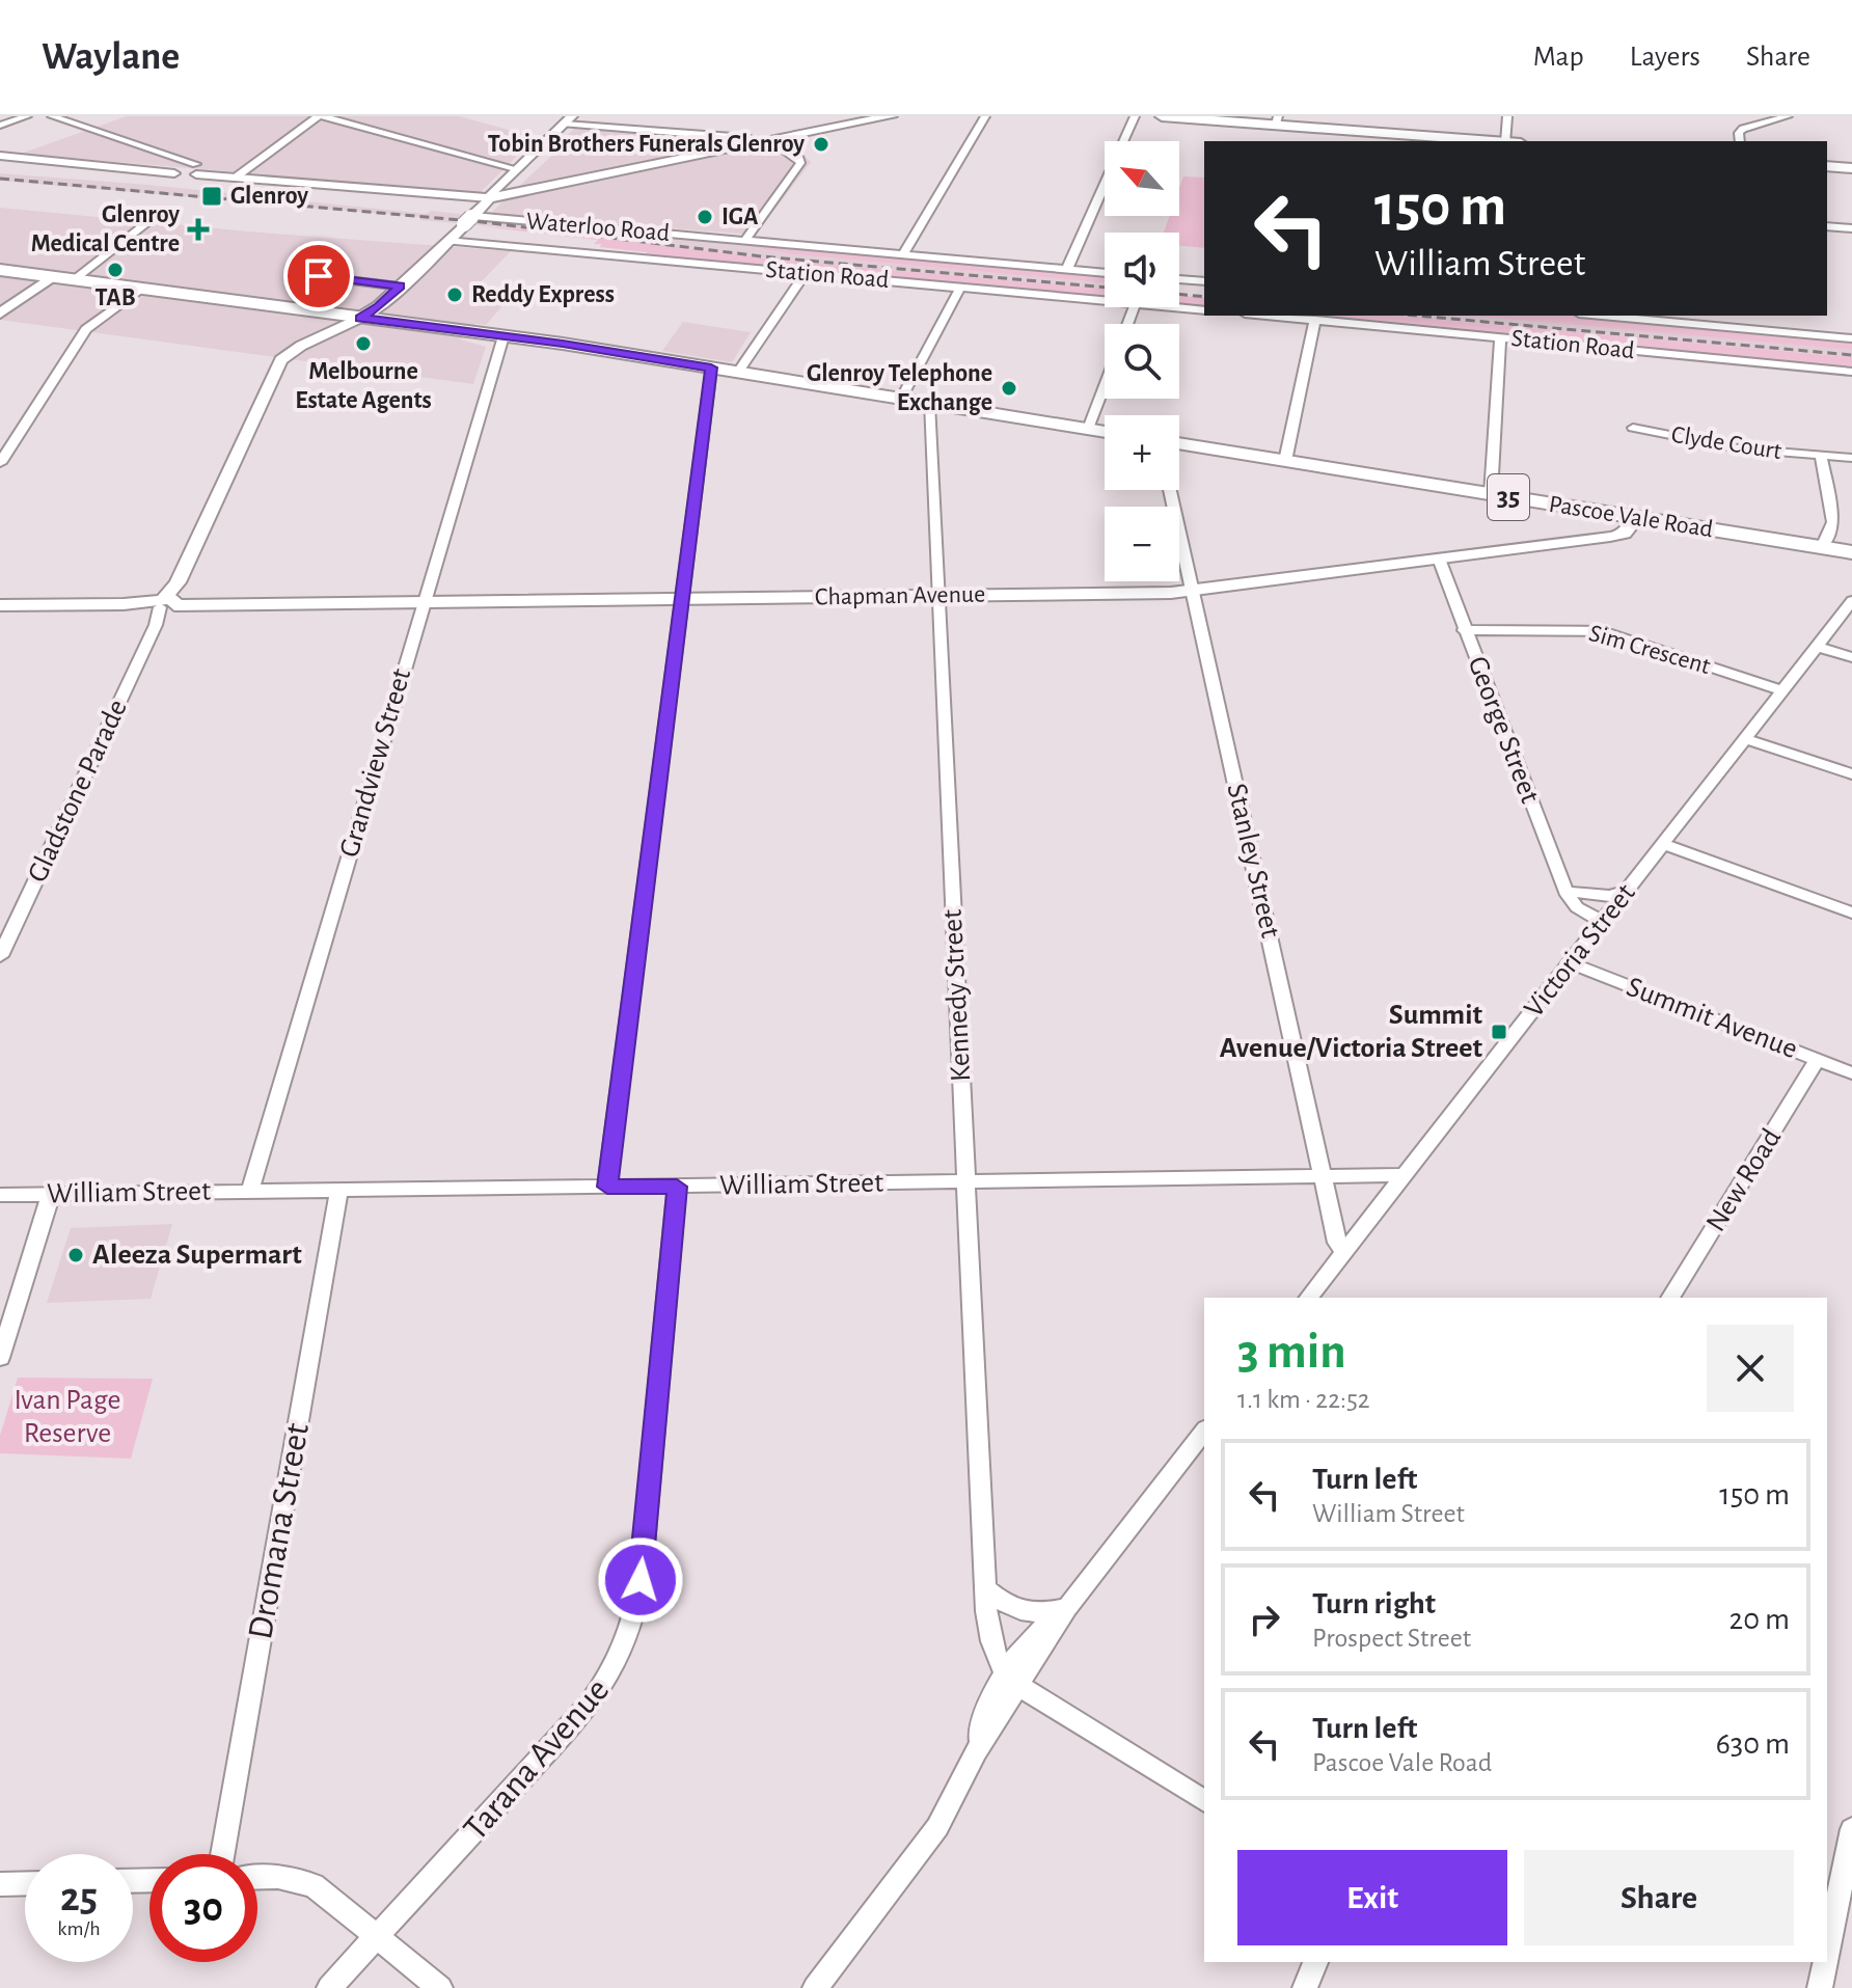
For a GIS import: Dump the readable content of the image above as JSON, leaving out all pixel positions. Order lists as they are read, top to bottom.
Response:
{
  "streets": {
    "main road": ["35", "Pascoe Vale Road"],
    "street": [
      "Waterloo Road",
      "Station Road",
      "Clyde Court",
      "Chapman Avenue",
      "Sim Crescent",
      "George Street",
      "Grandview Street",
      "Gladstone Parade",
      "Stanley Street",
      "Victoria Street",
      "Kennedy Street",
      "Summit Avenue",
      "New Road",
      "William Street",
      "Dromana Street",
      "Tarana Avenue"
    ]
  },
  "crossings": [
    ["Pascoe Vale Road", "Chapman Avenue"],
    ["Chapman Avenue", "George Street"],
    ["Chapman Avenue", "Grandview Street"],
    ["Chapman Avenue", "Gladstone Parade"],
    ["Chapman Avenue", "Stanley Street"],
    ["Chapman Avenue", "Kennedy Street"],
    ["Sim Crescent", "George Street"],
    ["Sim Crescent", "Victoria Street"],
    ["George Street", "Victoria Street"],
    ["Grandview Street", "William Street"],
    ["Stanley Street", "Victoria Street"],
    ["Stanley Street", "William Street"],
    ["Victoria Street", "Summit Avenue"],
    ["Victoria Street", "William Street"],
    ["Kennedy Street", "William Street"],
    ["Summit Avenue", "New Road"],
    ["William Street", "Dromana Street"],
    ["William Street", "Tarana Avenue"]
  ],
  "parks": ["Ivan Page Reserve"],
  "places": {
    "other": [
      "Tobin Brothers Funerals Glenroy",
      "IGA",
      "TAB",
      "Reddy Express",
      "Melbourne Estate Agents",
      "Glenroy Telephone Exchange",
      "Aleeza Supermart"
    ],
    "transit": ["Glenroy", "Summit Avenue/Victoria Street"],
    "health": ["Glenroy Medical Centre"]
  },
  "north": "top left",
  "page": {
    "header": "Waylane",
    "nav": ["Map", "Layers", "Share"],
    "map_buttons": ["+", "−"],
    "turn": ["150 m", "William Street"],
    "heading": ["3 min", "1.1 km · 22:52"],
    "list": [
      {
        "name": "Turn left",
        "note": "William Street",
        "value": "150 m"
      },
      {
        "name": "Turn right",
        "note": "Prospect Street",
        "value": "20 m"
      },
      {
        "name": "Turn left",
        "note": "Pascoe Vale Road",
        "value": "630 m"
      }
    ],
    "buttons": ["Exit", "Share"],
    "speed": "25 km/h",
    "limit": "30"
  }
}
